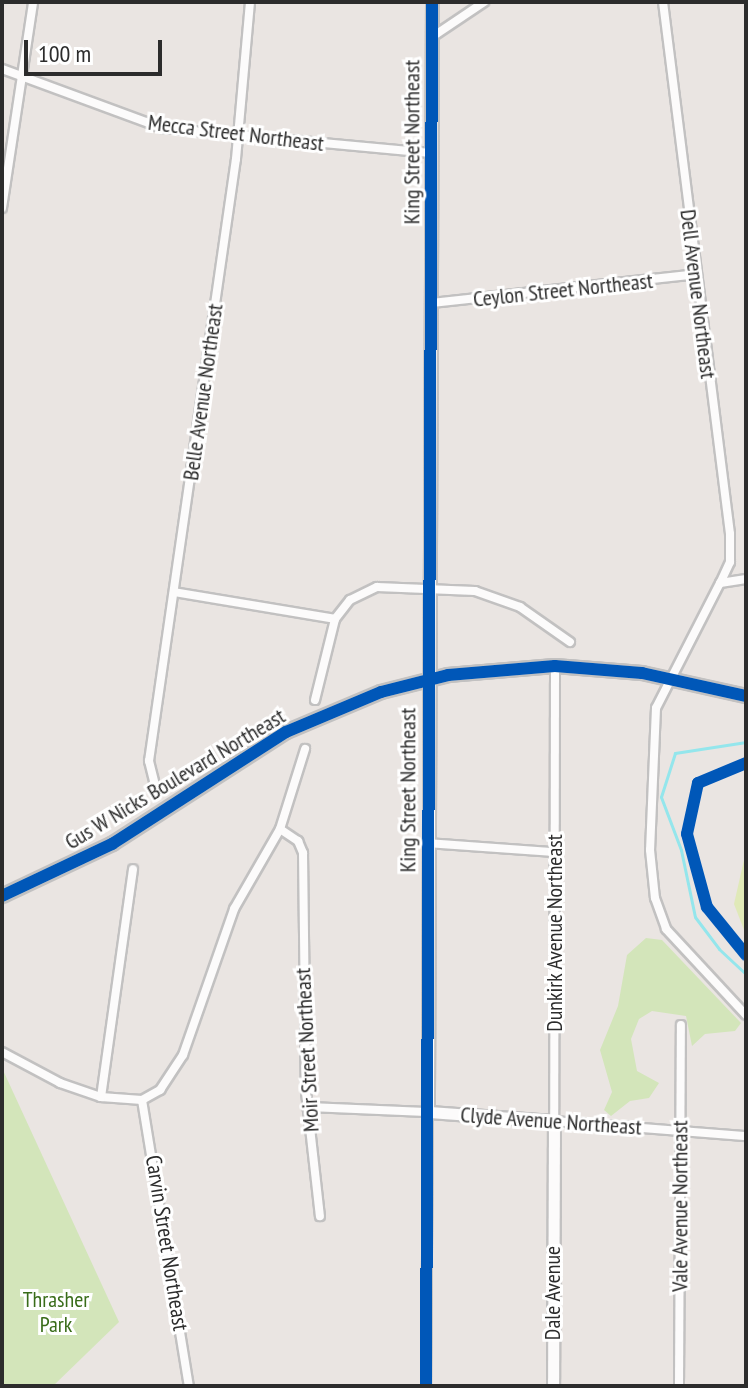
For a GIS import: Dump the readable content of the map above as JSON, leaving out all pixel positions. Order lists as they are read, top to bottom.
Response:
{
  "streets": {
    "main road": ["Gus W Nicks Boulevard Northeast"],
    "street": [
      "Mecca Street Northeast",
      "King Street Northeast",
      "Ceylon Street Northeast",
      "Dell Avenue Northeast",
      "Belle Avenue Northeast",
      "Dunkirk Avenue Northeast",
      "Moir Street Northeast",
      "Clyde Avenue Northeast",
      "Vale Avenue Northeast",
      "Carvin Street Northeast",
      "Dale Avenue"
    ]
  },
  "crossings": [
    ["Mecca Street Northeast", "King Street Northeast"],
    ["Mecca Street Northeast", "Belle Avenue Northeast"],
    ["King Street Northeast", "Ceylon Street Northeast"],
    ["King Street Northeast", "Gus W Nicks Boulevard Northeast"],
    ["King Street Northeast", "Clyde Avenue Northeast"],
    ["Ceylon Street Northeast", "Dell Avenue Northeast"],
    ["Dell Avenue Northeast", "Gus W Nicks Boulevard Northeast"],
    ["Gus W Nicks Boulevard Northeast", "Dunkirk Avenue Northeast"],
    ["Dunkirk Avenue Northeast", "Clyde Avenue Northeast"],
    ["Dunkirk Avenue Northeast", "Dale Avenue"],
    ["Moir Street Northeast", "Clyde Avenue Northeast"],
    ["Clyde Avenue Northeast", "Vale Avenue Northeast"]
  ],
  "parks": ["Thrasher Park"],
  "scale_bar": "100 m"
}
